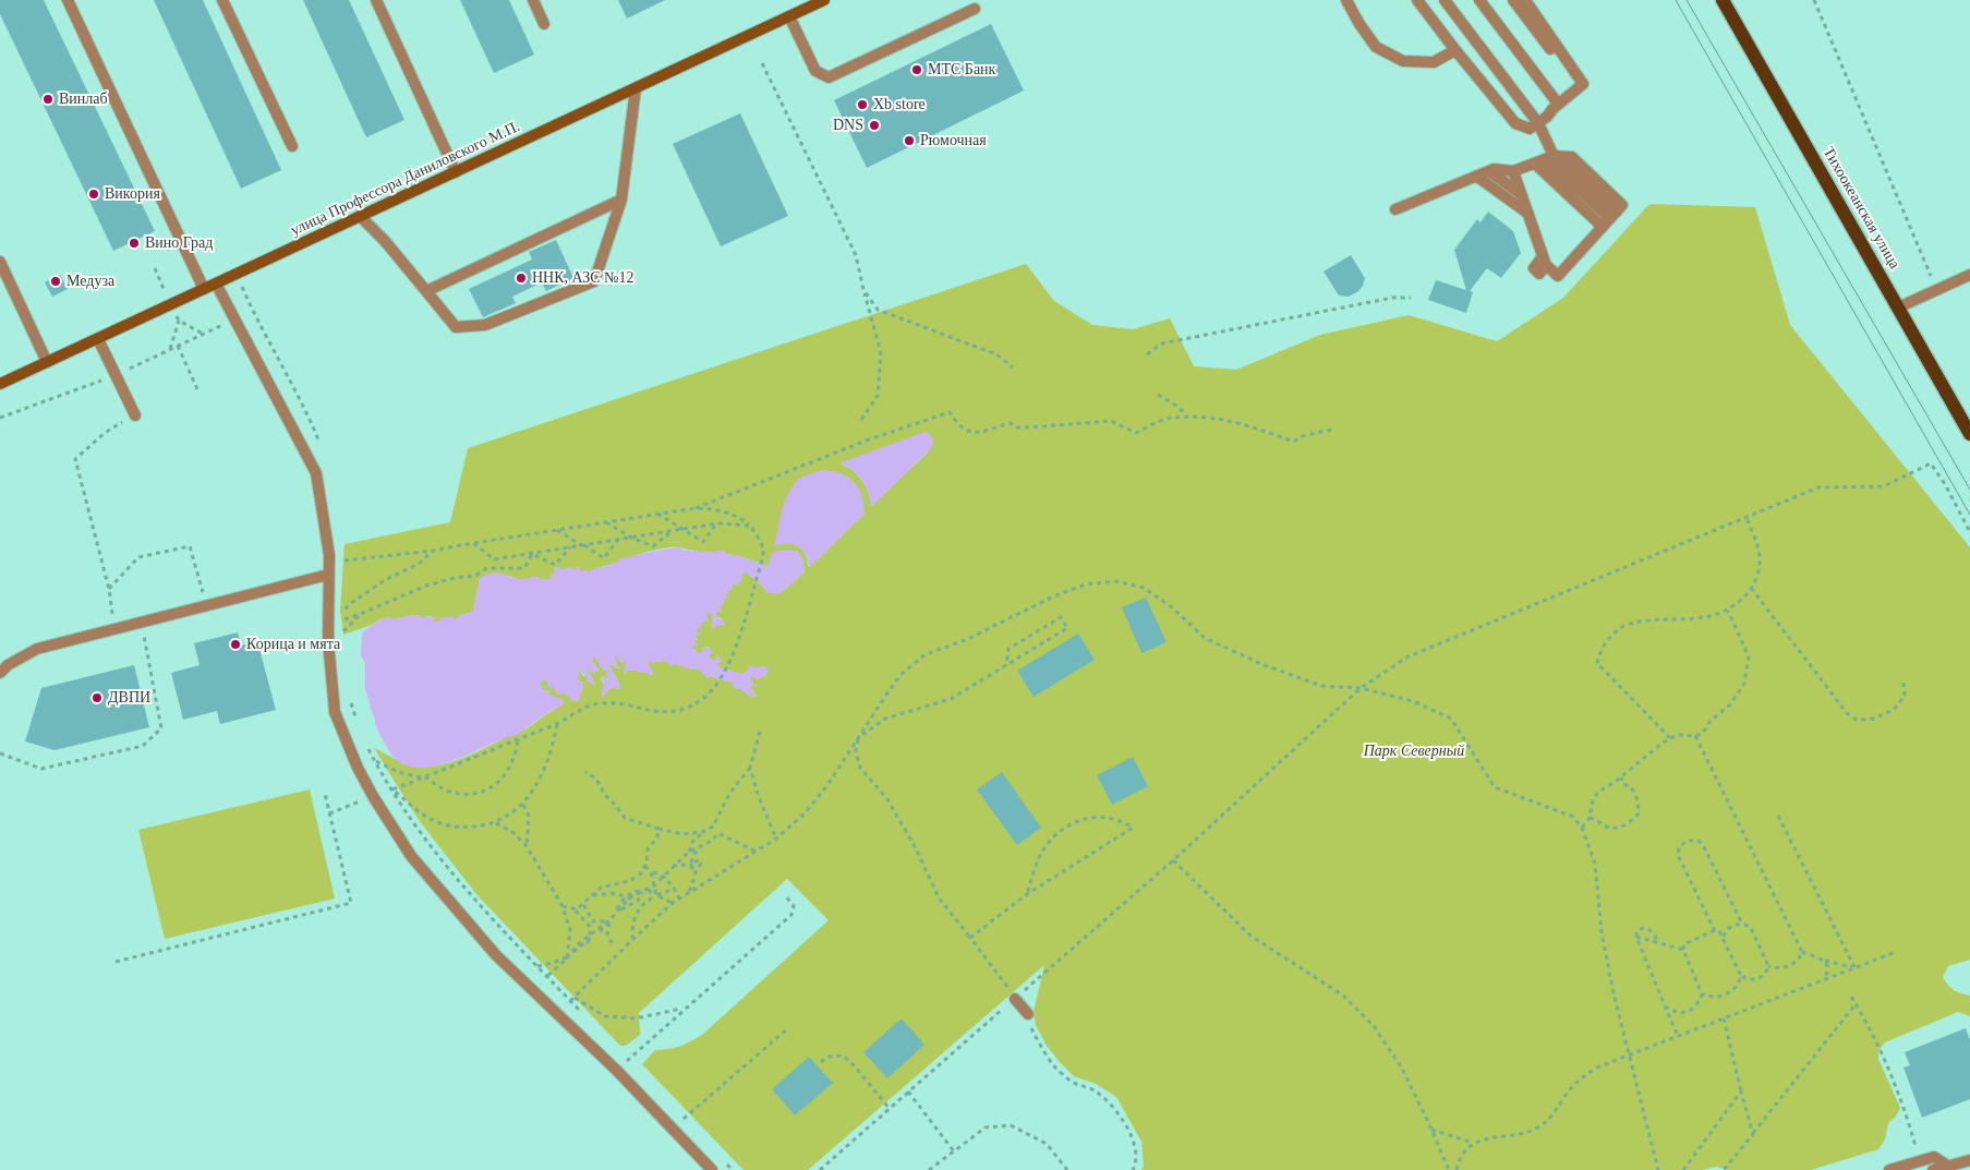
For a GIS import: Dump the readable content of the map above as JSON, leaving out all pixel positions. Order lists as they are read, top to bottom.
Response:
{
  "streets": {
    "main road": ["улица Профессора Даниловского М.П.", "Тихоокеанская улица"]
  },
  "parks": ["Парк Северный"],
  "places": [
    "МТС Банк",
    "Винлаб",
    "Xb store",
    "DNS",
    "Рюмочная",
    "Викория",
    "Вино Град",
    "ННК, АЗС №12",
    "Медуза",
    "Корица и мята",
    "ДВПИ"
  ]
}
